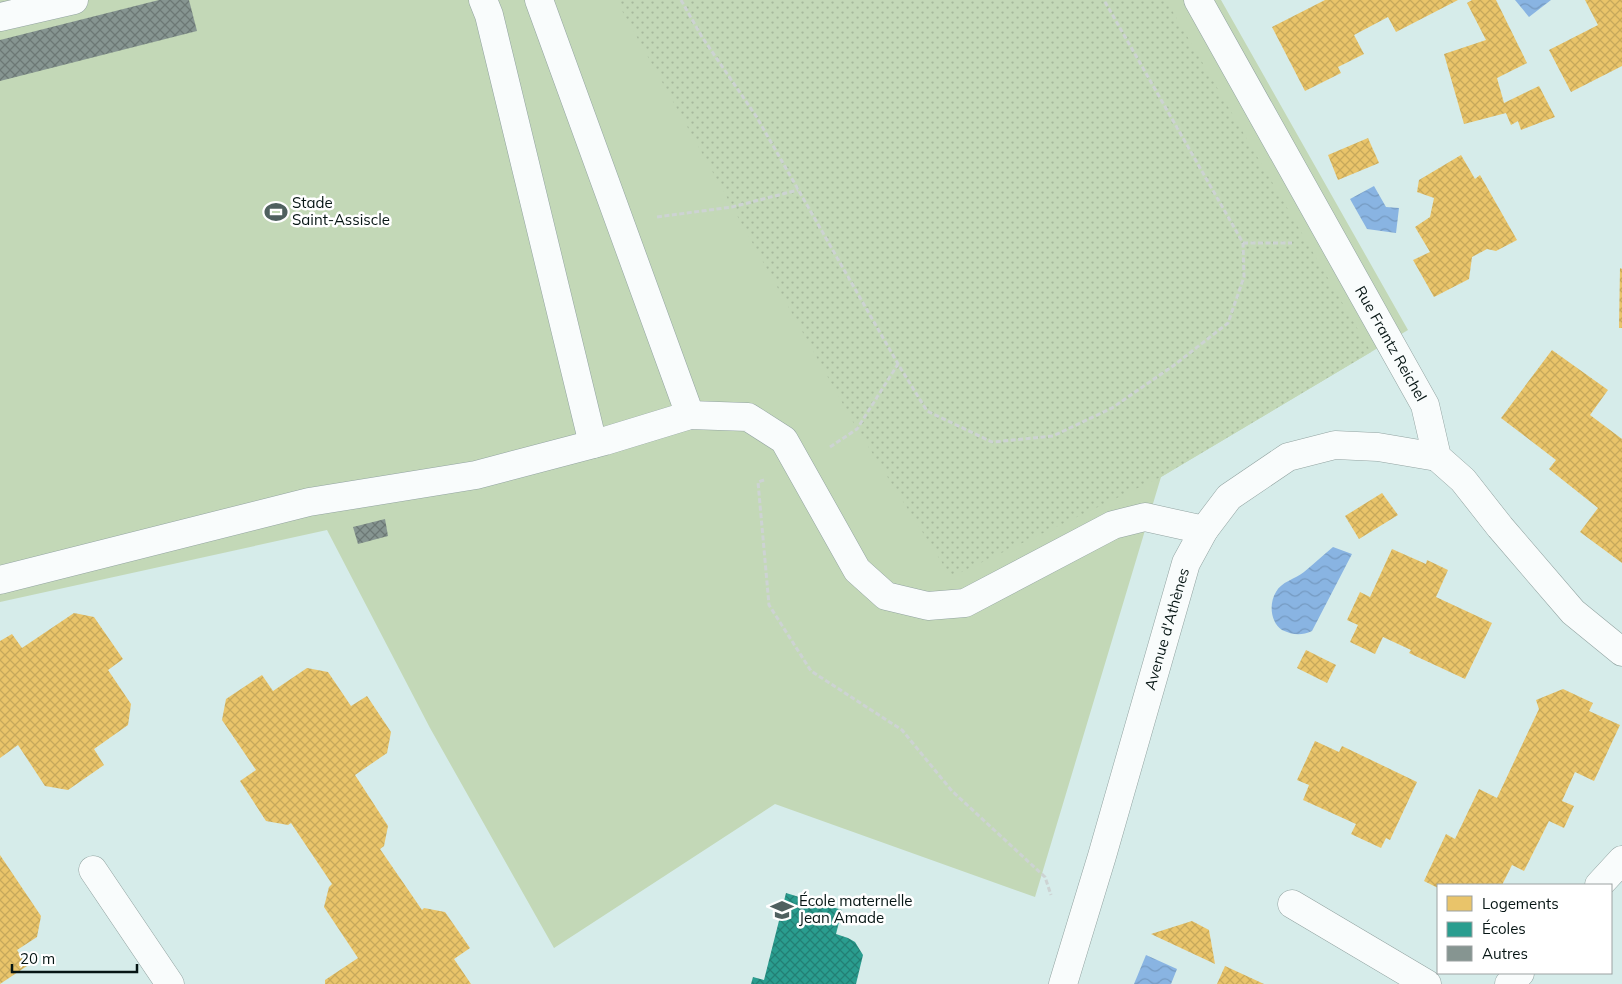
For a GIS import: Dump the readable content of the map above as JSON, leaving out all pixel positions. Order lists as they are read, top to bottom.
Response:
{
  "streets": {
    "street": ["Rue Frantz Reichel", "Avenue d'Athènes"]
  },
  "crossings": [
    ["Rue Frantz Reichel", "Avenue d'Athènes"]
  ],
  "places": {
    "sports": ["Stade Saint-Assiscle"],
    "school or university": ["École maternelle Jean Amade"]
  },
  "legend": ["Logements", "Écoles", "Autres"],
  "scale_bar": "20 m"
}
